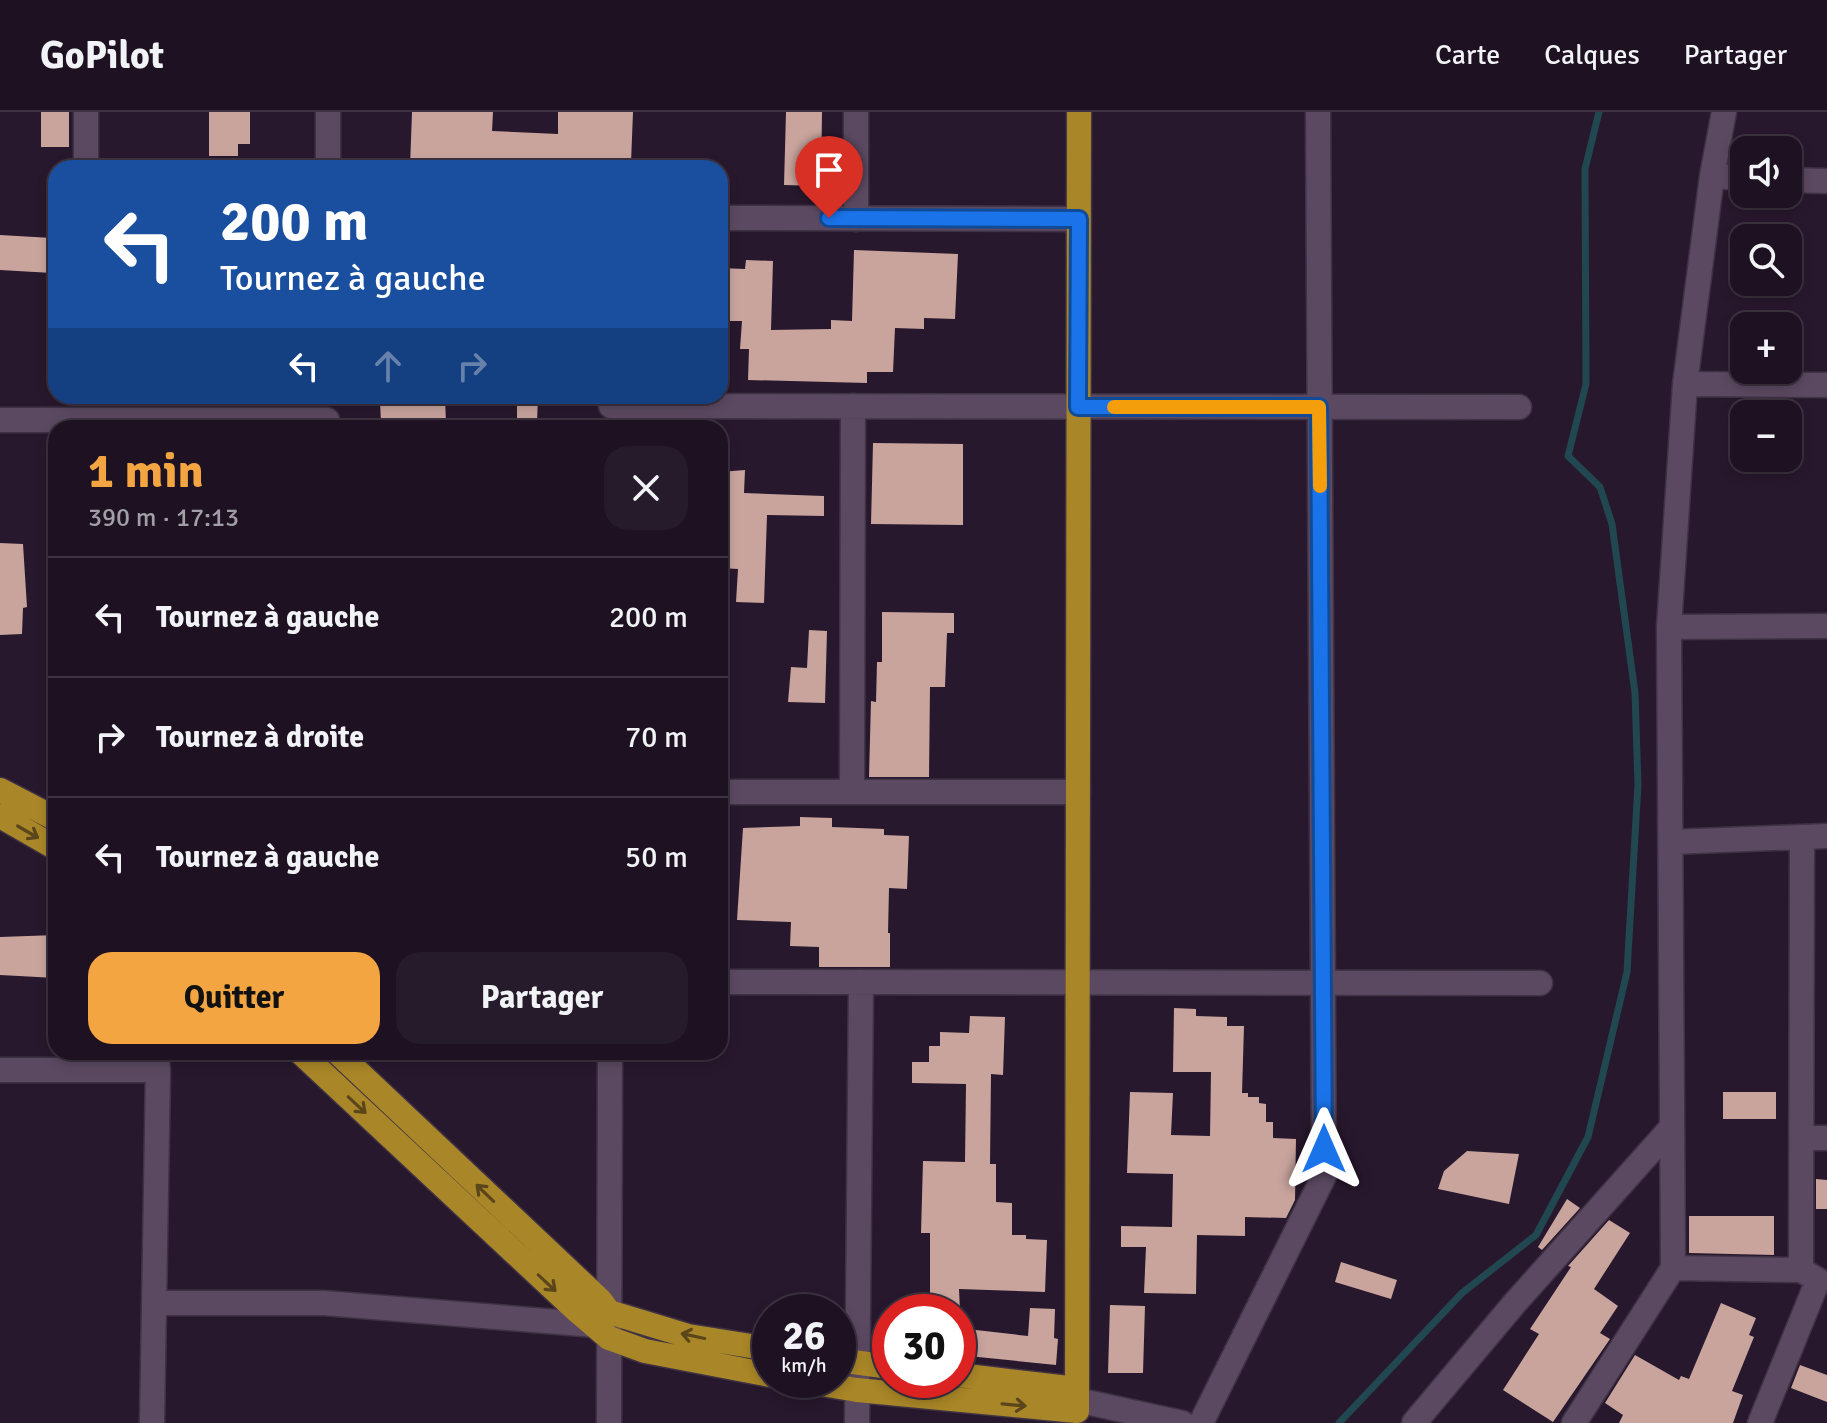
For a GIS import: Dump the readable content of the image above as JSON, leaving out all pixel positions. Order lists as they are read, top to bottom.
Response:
{
  "page": {
    "header": "GoPilot",
    "nav": ["Carte", "Calques", "Partager"],
    "map_buttons": ["+", "−"],
    "turn": ["200 m", "Tournez à gauche"],
    "heading": ["1 min", "390 m · 17:13"],
    "list": [
      {
        "name": "Tournez à gauche",
        "value": "200 m"
      },
      {
        "name": "Tournez à droite",
        "value": "70 m"
      },
      {
        "name": "Tournez à gauche",
        "value": "50 m"
      }
    ],
    "buttons": ["Quitter", "Partager"],
    "speed": "26 km/h",
    "limit": "30"
  }
}
